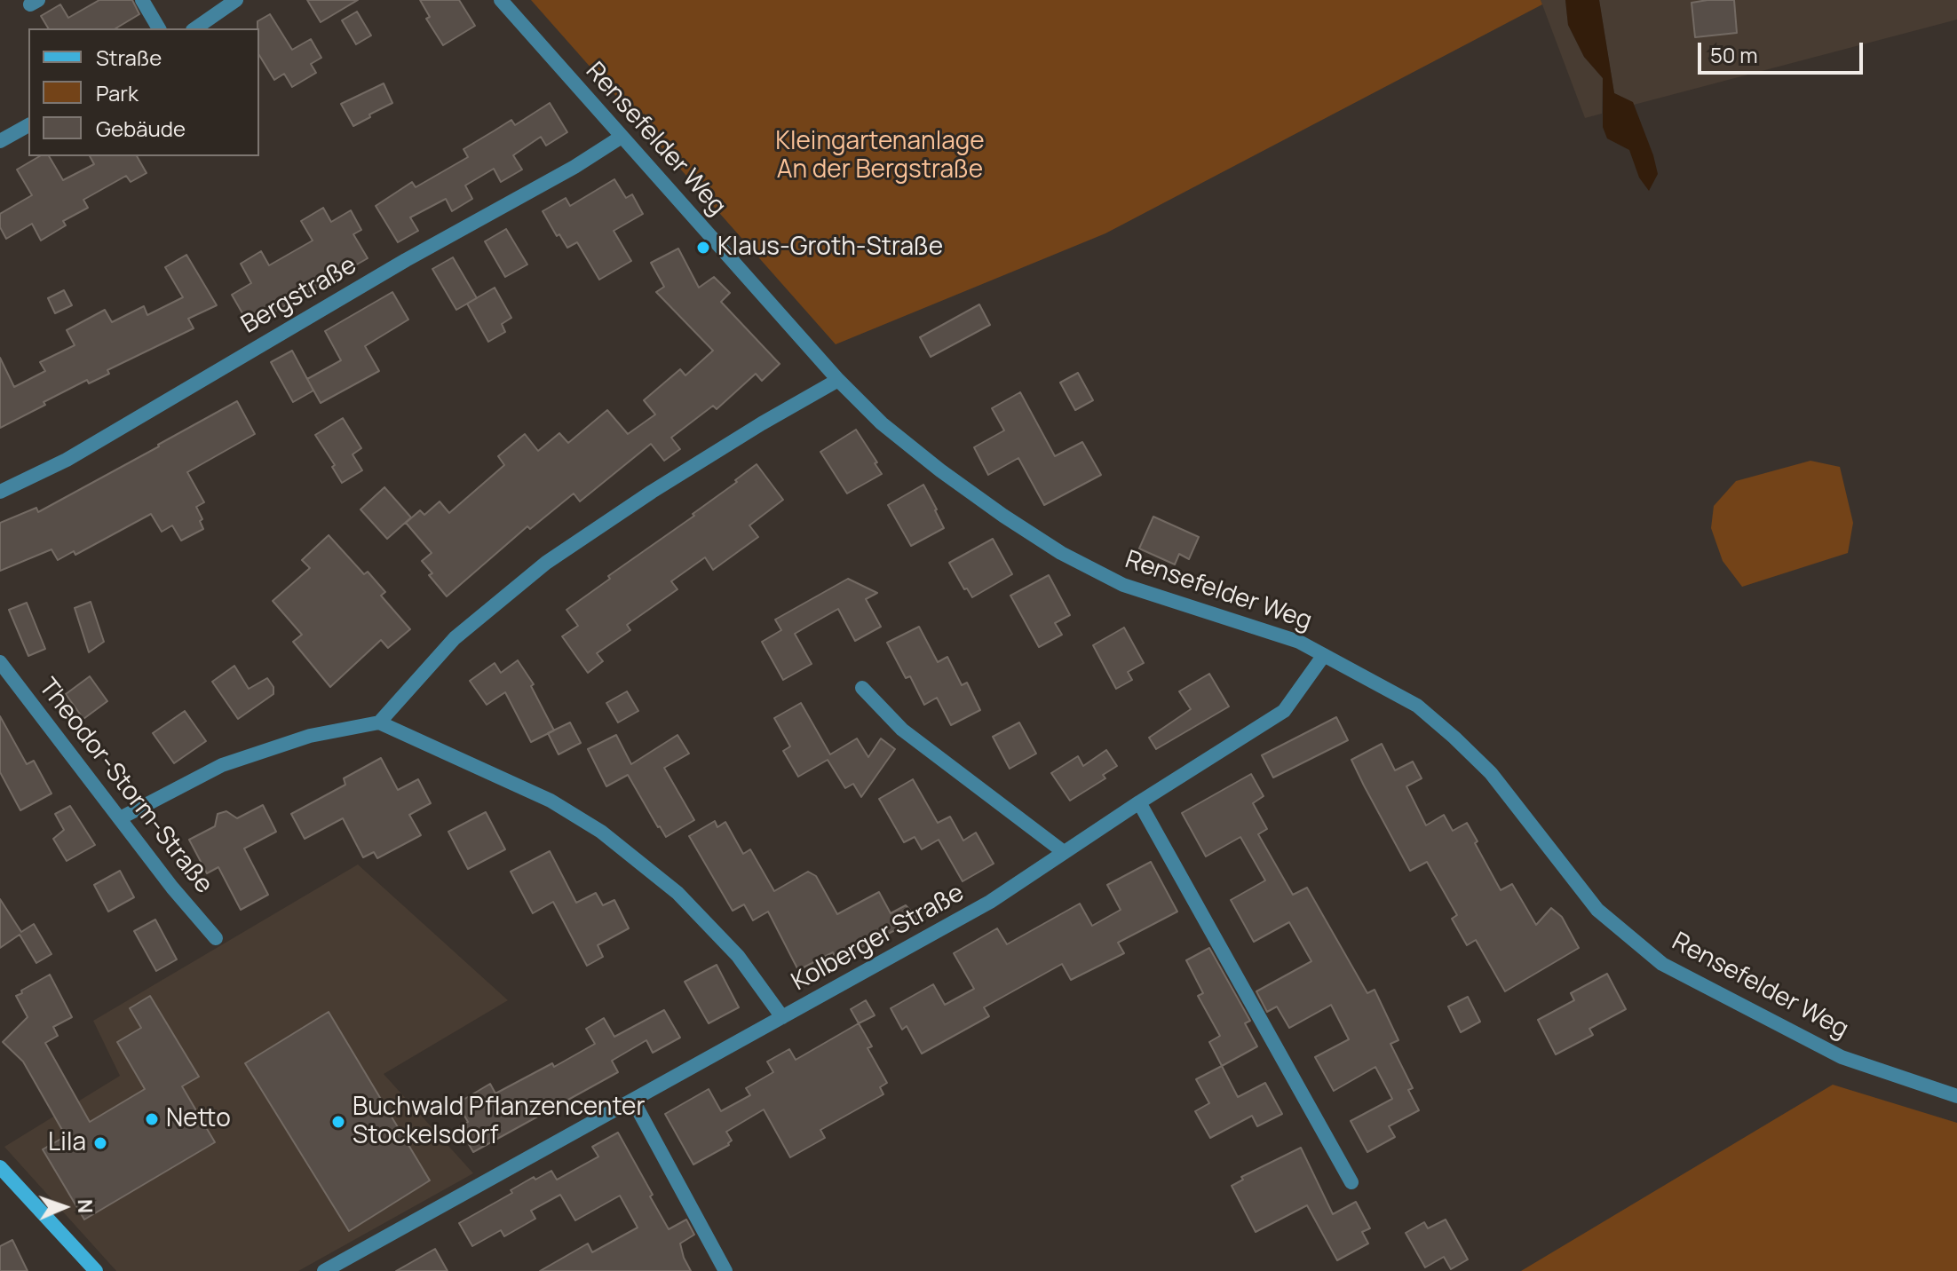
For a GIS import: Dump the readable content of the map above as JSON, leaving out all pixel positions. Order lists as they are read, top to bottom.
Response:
{
  "streets": {
    "street": [
      "Rensefelder Weg",
      "Bergstraße",
      "Theodor-Storm-Straße",
      "Kolberger Straße"
    ]
  },
  "crossings": [
    ["Rensefelder Weg", "Bergstraße"],
    ["Rensefelder Weg", "Kolberger Straße"]
  ],
  "parks": ["Kleingartenanlage An der Bergstraße"],
  "places": [
    "Klaus-Groth-Straße",
    "Netto",
    "Buchwald Pflanzencenter Stockelsdorf",
    "Lila"
  ],
  "legend": ["Straße", "Park", "Gebäude"],
  "scale_bar": "50 m",
  "north": "right"
}
